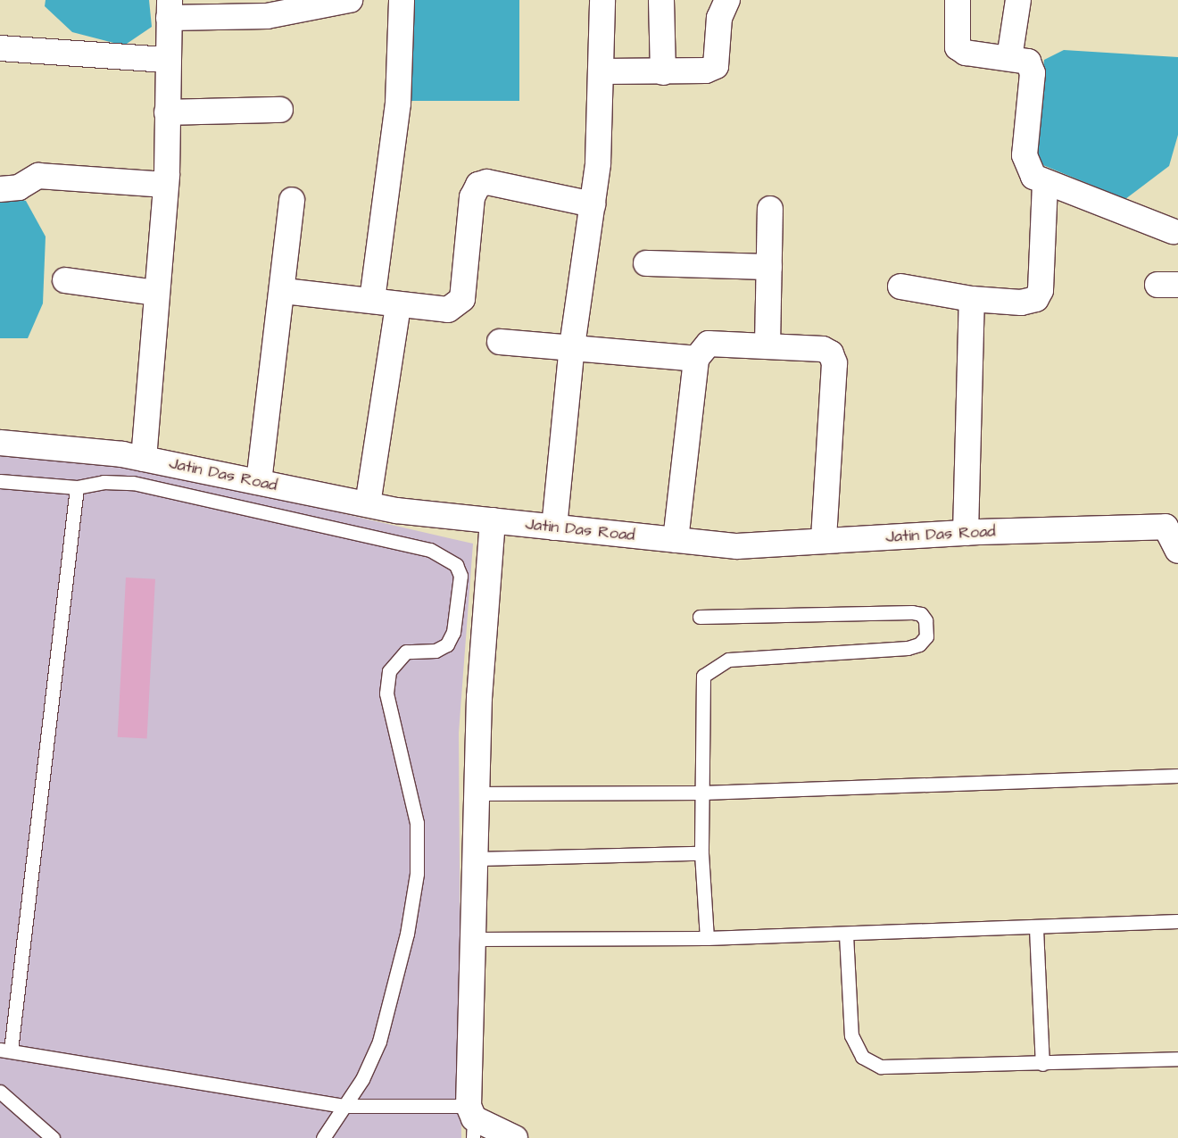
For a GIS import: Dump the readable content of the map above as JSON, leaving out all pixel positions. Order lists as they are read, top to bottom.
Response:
{
  "streets": {
    "street": ["Jatin Das Road"]
  }
}
